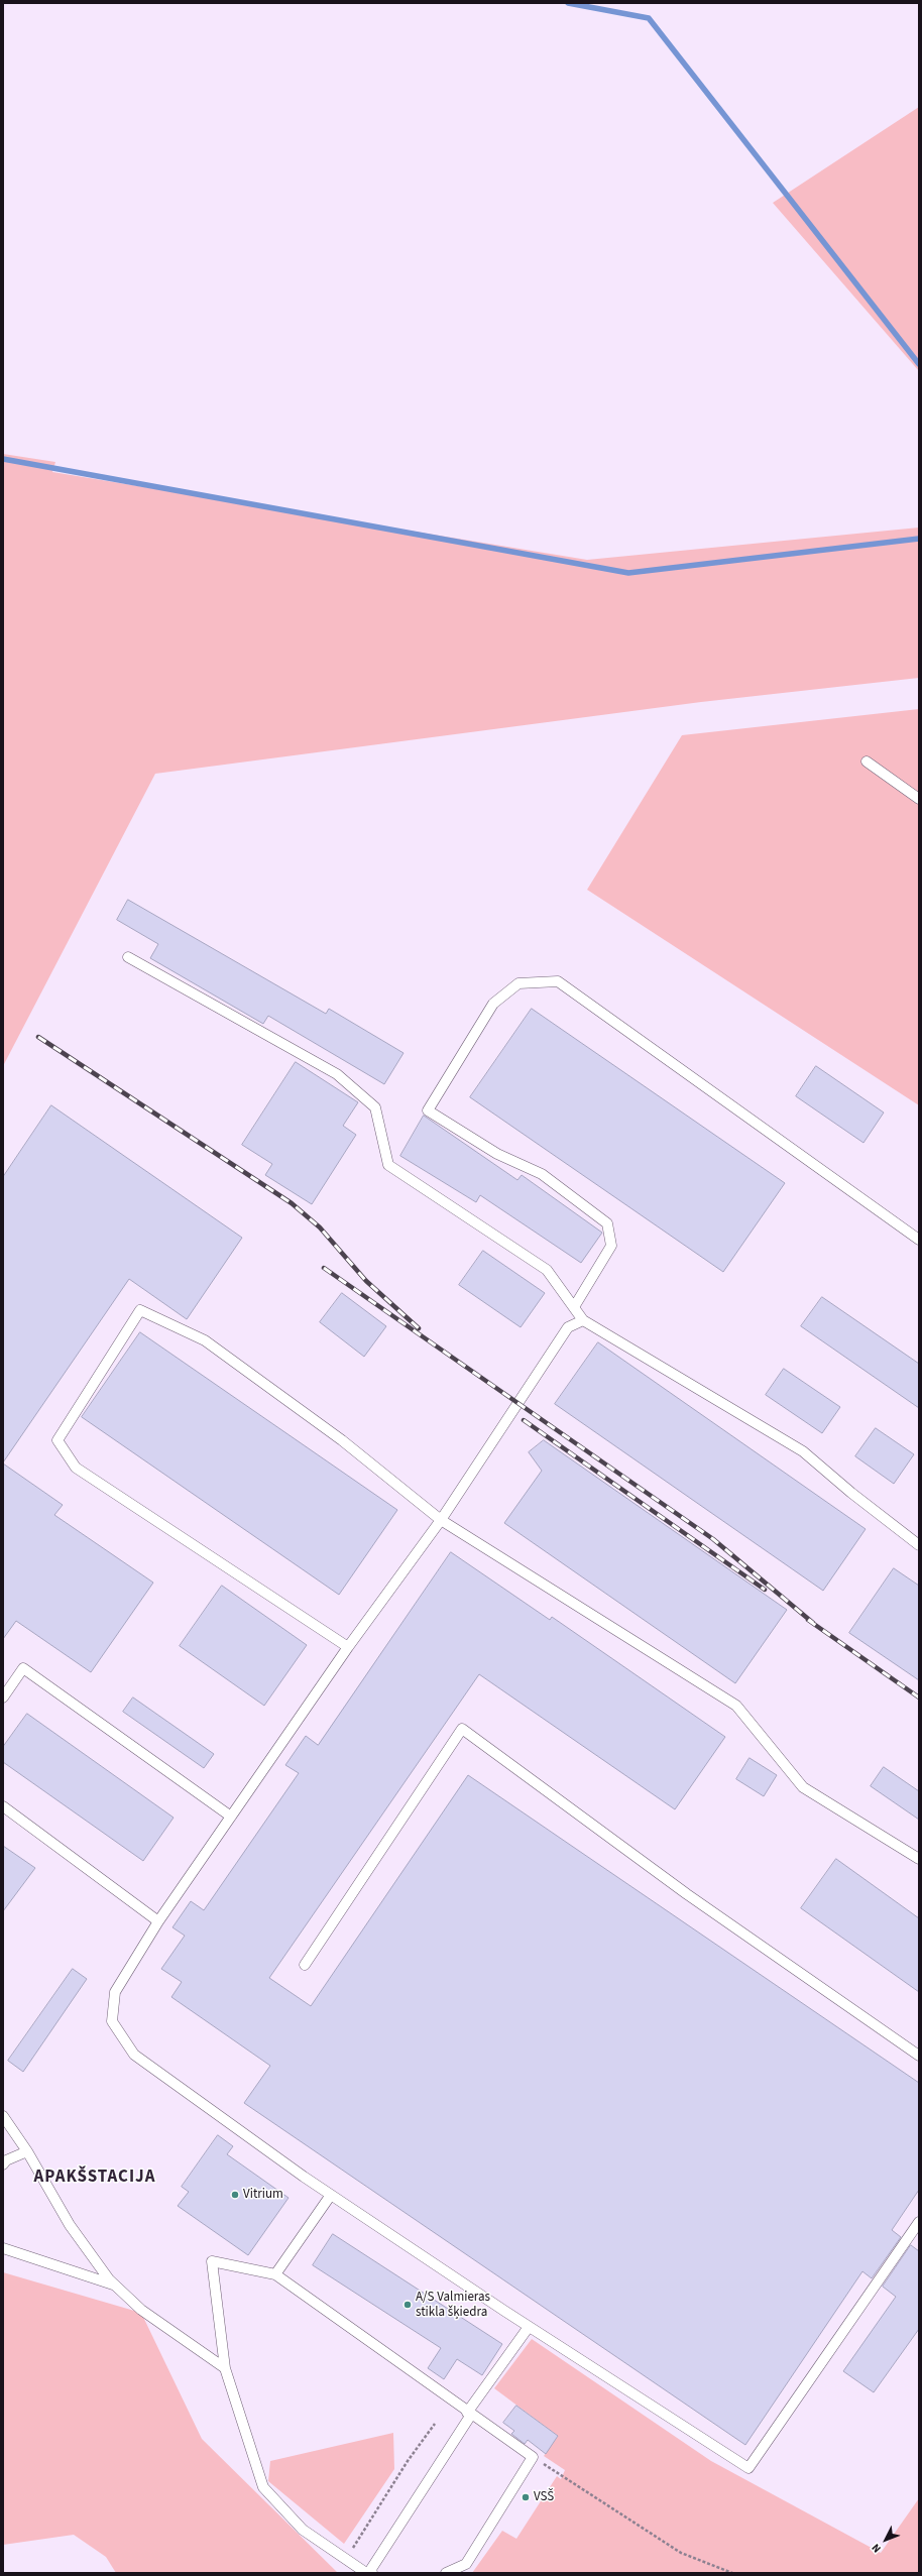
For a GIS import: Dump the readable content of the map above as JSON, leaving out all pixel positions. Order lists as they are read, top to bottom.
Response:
{
  "districts": ["APAKŠSTACIJA"],
  "places": ["Vitrium", "A/S Valmieras stikla šķiedra", "VSŠ"],
  "north": "bottom left"
}
